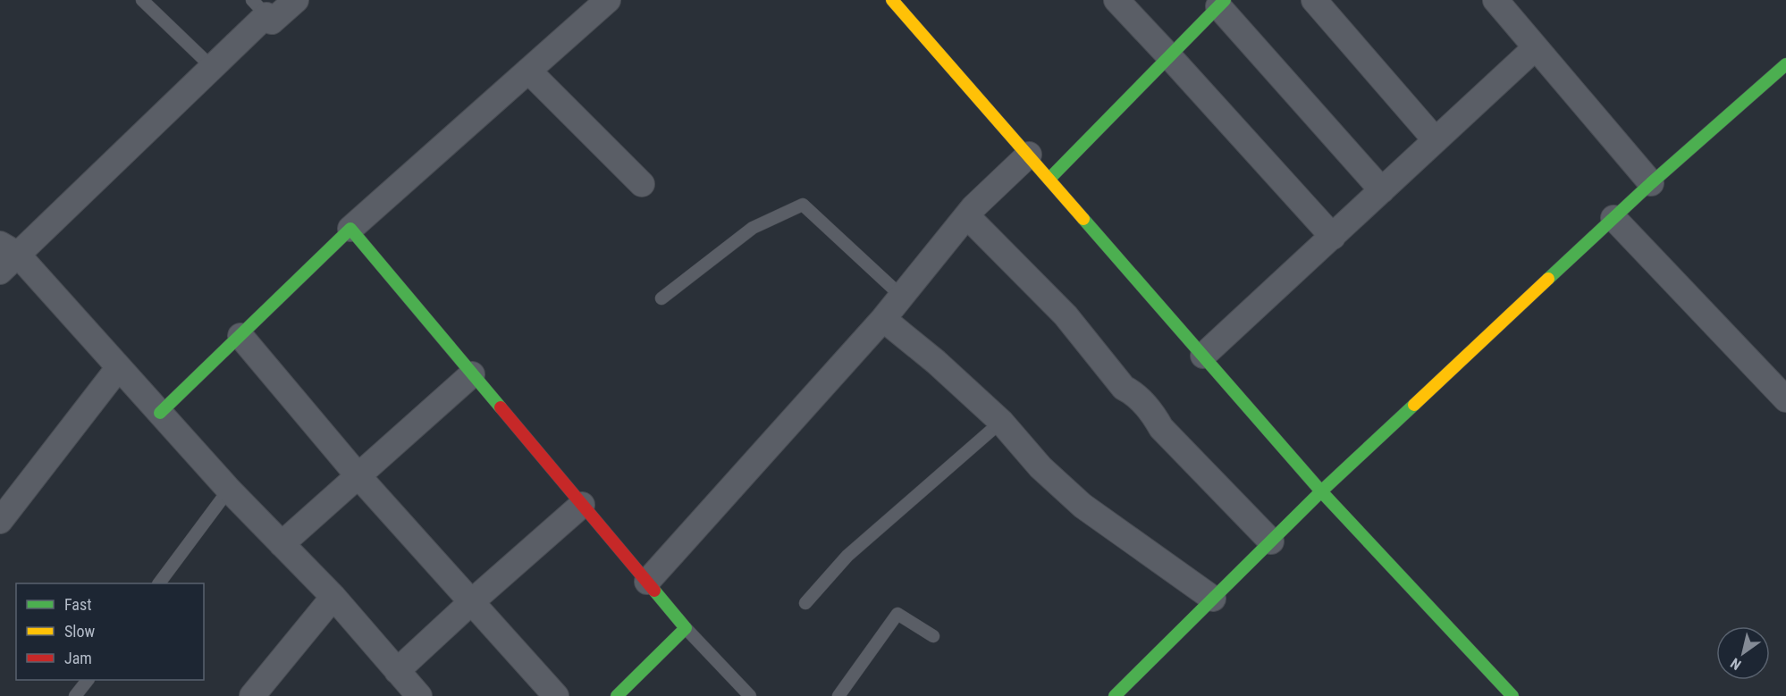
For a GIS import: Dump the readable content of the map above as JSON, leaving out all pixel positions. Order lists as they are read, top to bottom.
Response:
{
  "legend": ["Fast", "Slow", "Jam"],
  "north": "bottom left"
}
